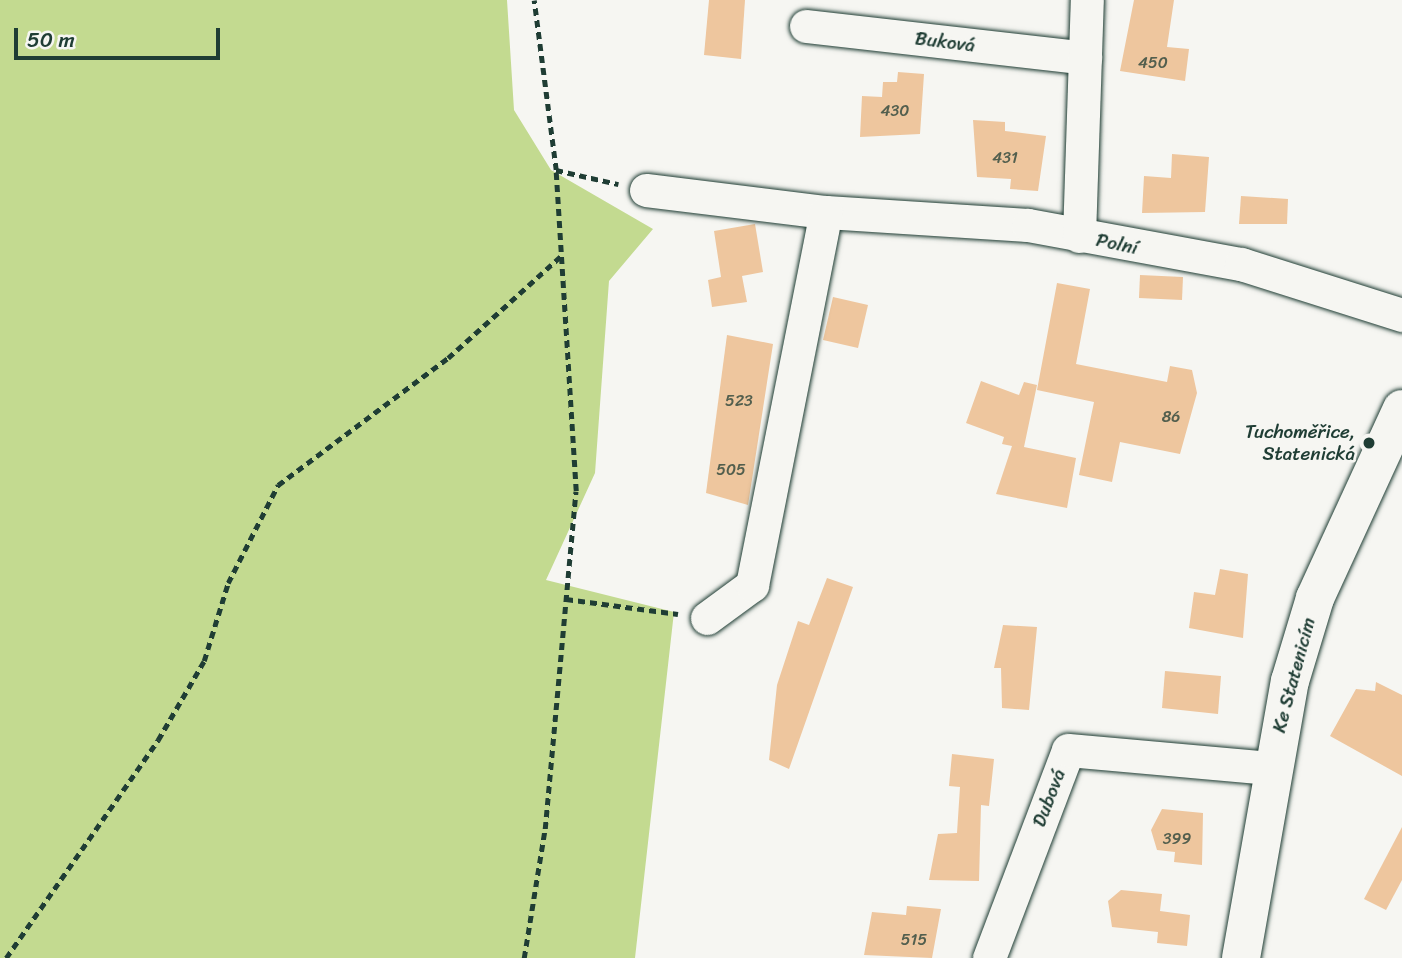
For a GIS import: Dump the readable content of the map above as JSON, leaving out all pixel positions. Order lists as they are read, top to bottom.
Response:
{
  "streets": {
    "street": [
      "Buková",
      "Polní",
      "Ke Statenicím",
      "Dubová"
    ]
  },
  "crossings": [
    ["Ke Statenicím", "Dubová"]
  ],
  "places": ["Tuchoměřice, Statenická"],
  "house_numbers": [
    "450",
    "430",
    "431",
    "523",
    "86",
    "505",
    "399",
    "515"
  ],
  "scale_bar": "50 m"
}
